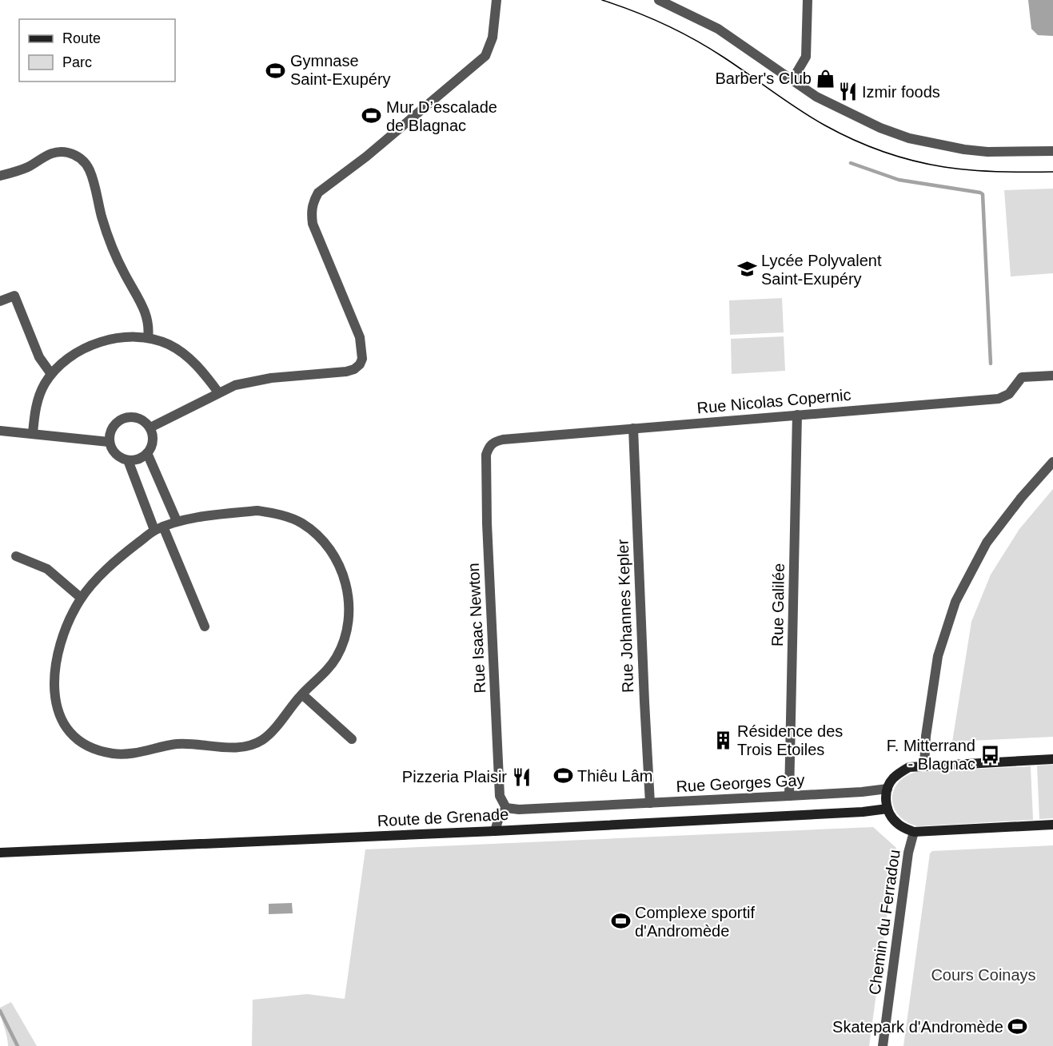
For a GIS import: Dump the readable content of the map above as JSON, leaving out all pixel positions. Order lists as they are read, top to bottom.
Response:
{
  "streets": {
    "main road": ["Route de Grenade"],
    "street": [
      "Rue Nicolas Copernic",
      "Rue Galilée",
      "Rue Johannes Kepler",
      "Rue Isaac Newton",
      "Rue Georges Gay",
      "Chemin du Ferradou"
    ]
  },
  "crossings": [
    ["Rue Nicolas Copernic", "Rue Galilée"],
    ["Rue Nicolas Copernic", "Rue Johannes Kepler"],
    ["Rue Nicolas Copernic", "Rue Isaac Newton"],
    ["Rue Galilée", "Rue Georges Gay"],
    ["Rue Johannes Kepler", "Rue Georges Gay"],
    ["Rue Isaac Newton", "Rue Georges Gay"]
  ],
  "parks": ["Cours Coinays"],
  "places": {
    "sports": [
      "Gymnase Saint-Exupéry",
      "Mur D’escalade de Blagnac",
      "Thiêu Lâm",
      "Complexe sportif d'Andromède",
      "Skatepark d'Andromède"
    ],
    "shop": ["Barber's Club"],
    "restaurant": ["Izmir foods", "Pizzeria Plaisir"],
    "school or university": ["Lycée Polyvalent Saint-Exupéry"],
    "building": ["Résidence des Trois Etoiles"],
    "bus stop": ["F. Mitterrand - Blagnac"]
  },
  "legend": ["Route", "Parc"]
}
